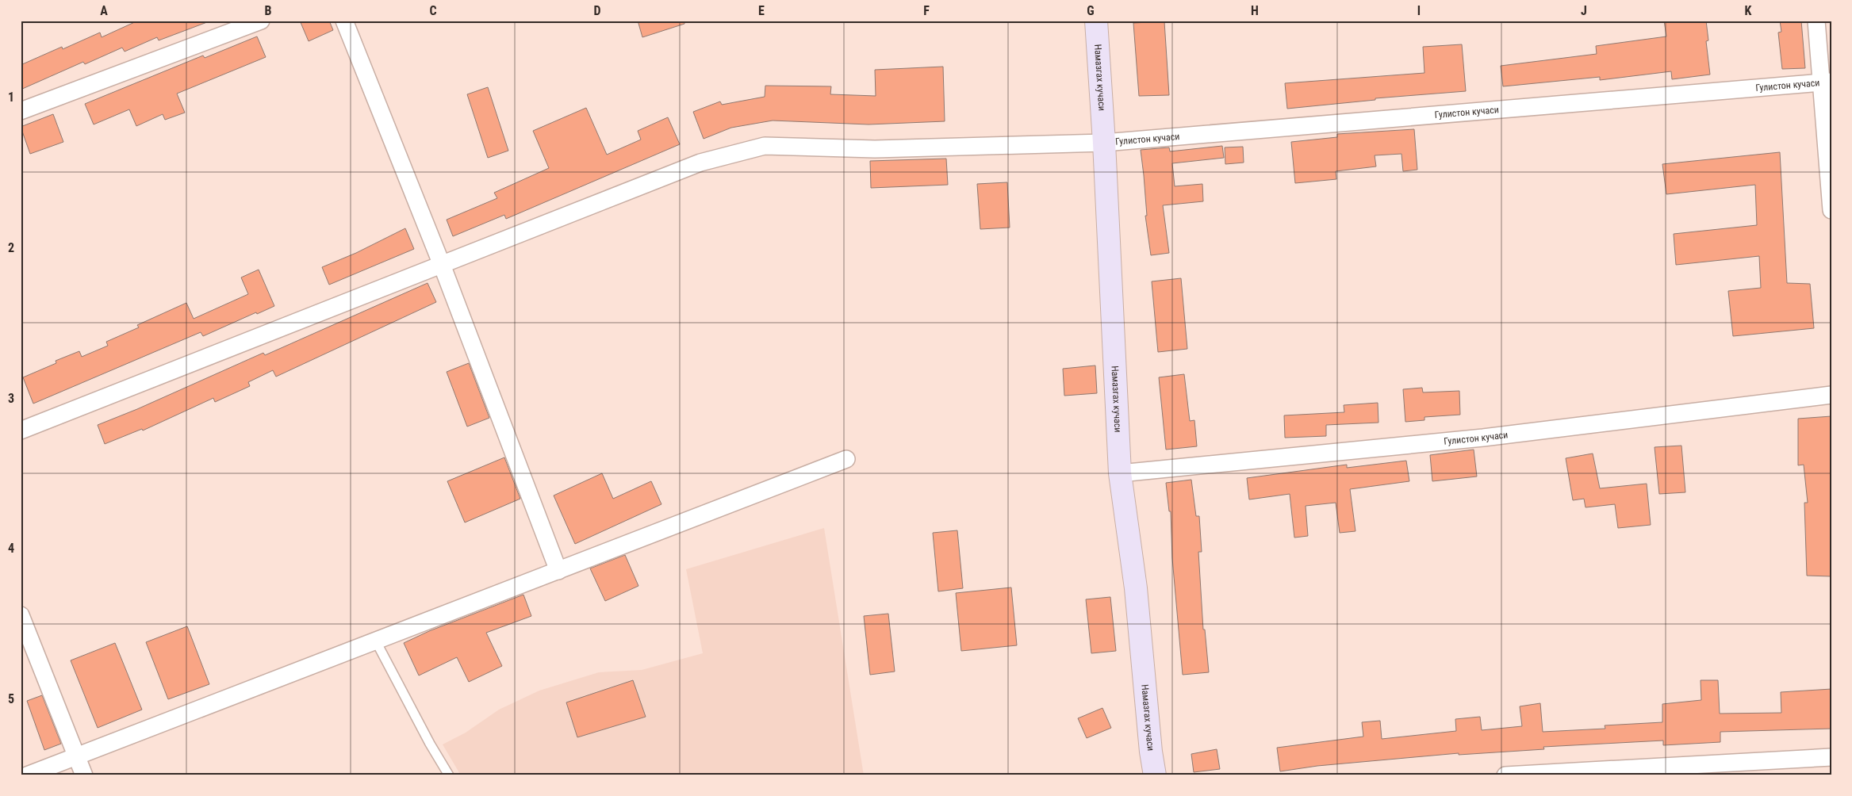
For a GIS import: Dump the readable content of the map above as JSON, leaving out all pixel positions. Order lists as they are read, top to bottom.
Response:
{
  "streets": {
    "street": ["Намазгах кучаси", "Гулистон кучаси"]
  },
  "crossings": [
    ["Намазгах кучаси", "Гулистон кучаси"]
  ],
  "grid": {
    "columns": [
      "A",
      "B",
      "C",
      "D",
      "E",
      "F",
      "G",
      "H",
      "I",
      "J",
      "K"
    ],
    "rows": [
      "1",
      "2",
      "3",
      "4",
      "5"
    ]
  }
}
